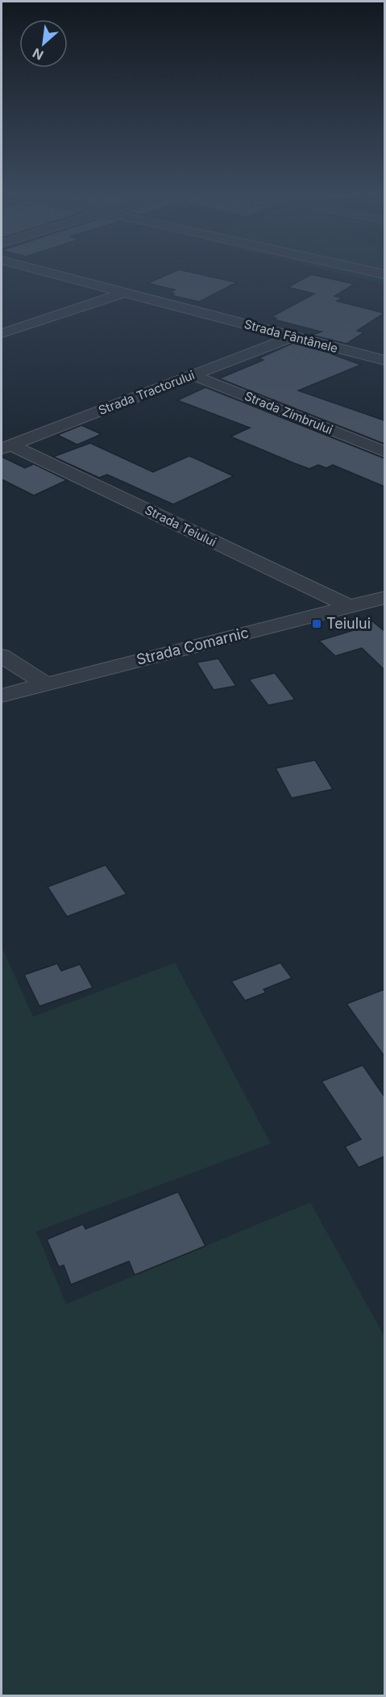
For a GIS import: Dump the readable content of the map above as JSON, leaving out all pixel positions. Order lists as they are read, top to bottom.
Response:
{
  "streets": {
    "street": [
      "Strada Fântânele",
      "Strada Tractorului",
      "Strada Zimbrului",
      "Strada Teiului",
      "Strada Comarnic"
    ]
  },
  "crossings": [
    ["Strada Fântânele", "Strada Tractorului"],
    ["Strada Tractorului", "Strada Zimbrului"],
    ["Strada Tractorului", "Strada Teiului"],
    ["Strada Teiului", "Strada Comarnic"]
  ],
  "places": {
    "transit": ["Teiului"]
  },
  "north": "bottom left"
}
